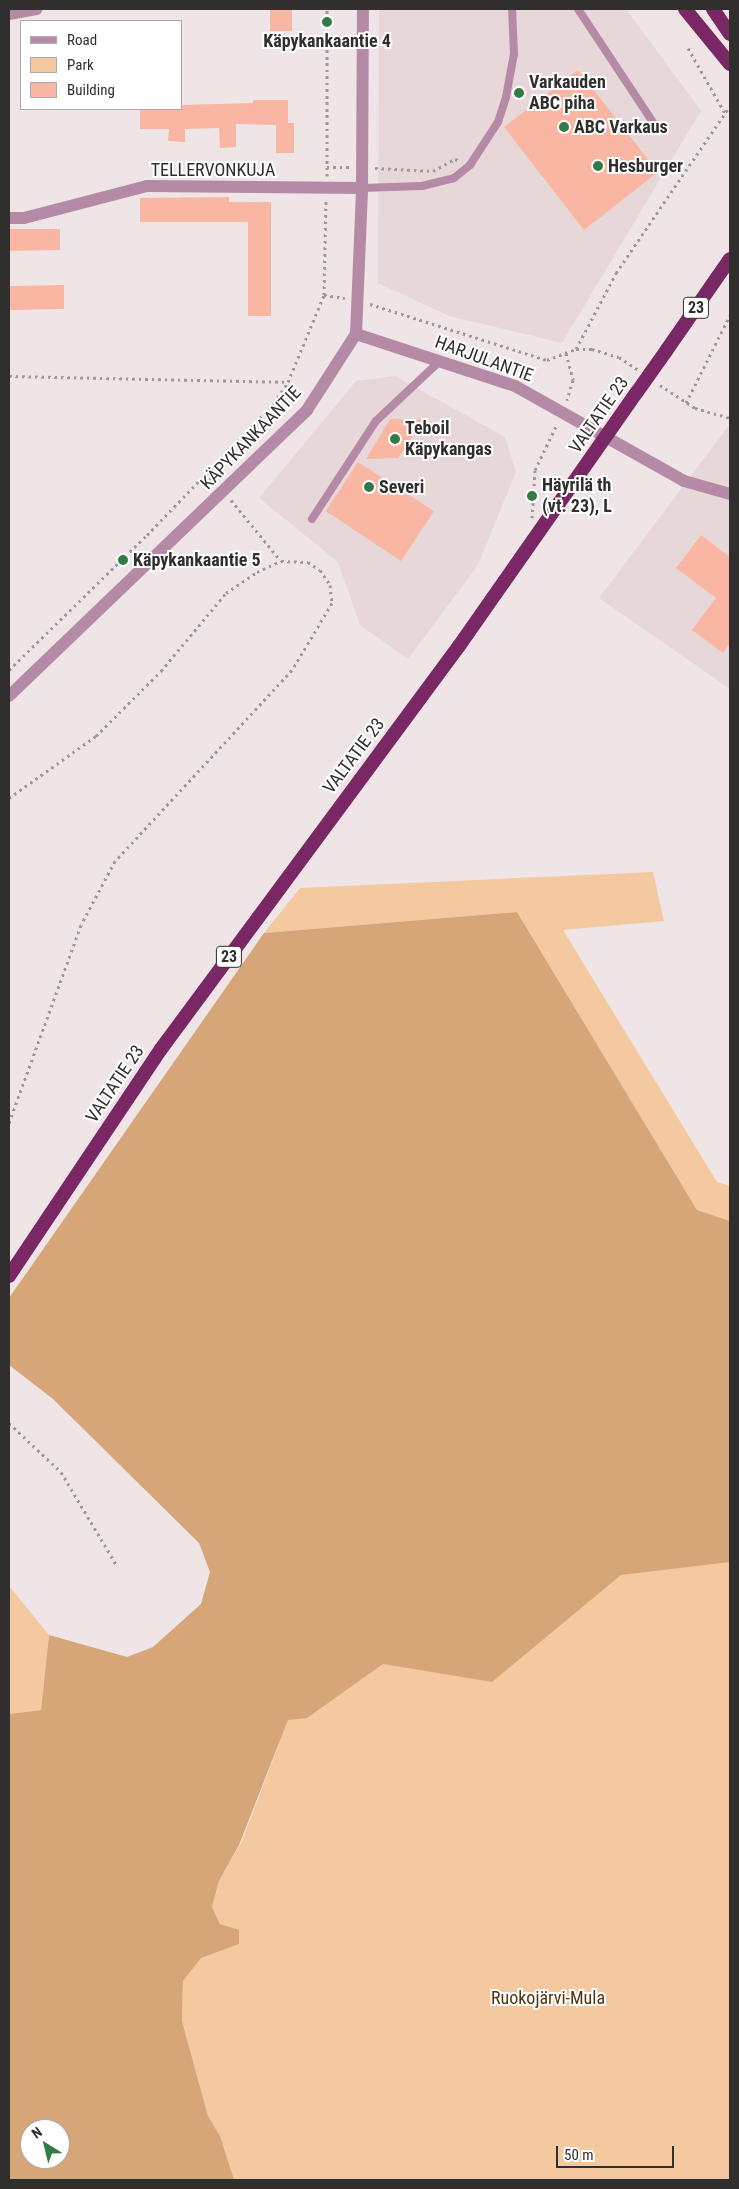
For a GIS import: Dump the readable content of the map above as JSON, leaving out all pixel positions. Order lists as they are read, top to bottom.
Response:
{
  "streets": {
    "highway": ["23", "VALTATIE 23"],
    "street": ["TELLERVONKUJA", "HARJULANTIE", "KÄPYKANKAANTIE"]
  },
  "crossings": [
    ["HARJULANTIE", "VALTATIE 23"],
    ["HARJULANTIE", "KÄPYKANKAANTIE"]
  ],
  "parks": ["Ruokojärvi-Mula"],
  "places": [
    "Käpykankaantie 4",
    "Varkauden ABC piha",
    "ABC Varkaus",
    "Hesburger",
    "Teboil Käpykangas",
    "Severi",
    "Häyrilä th (vt. 23), L",
    "Käpykankaantie 5"
  ],
  "legend": ["Road", "Park", "Building"],
  "scale_bar": "50 m",
  "north": "top left"
}
